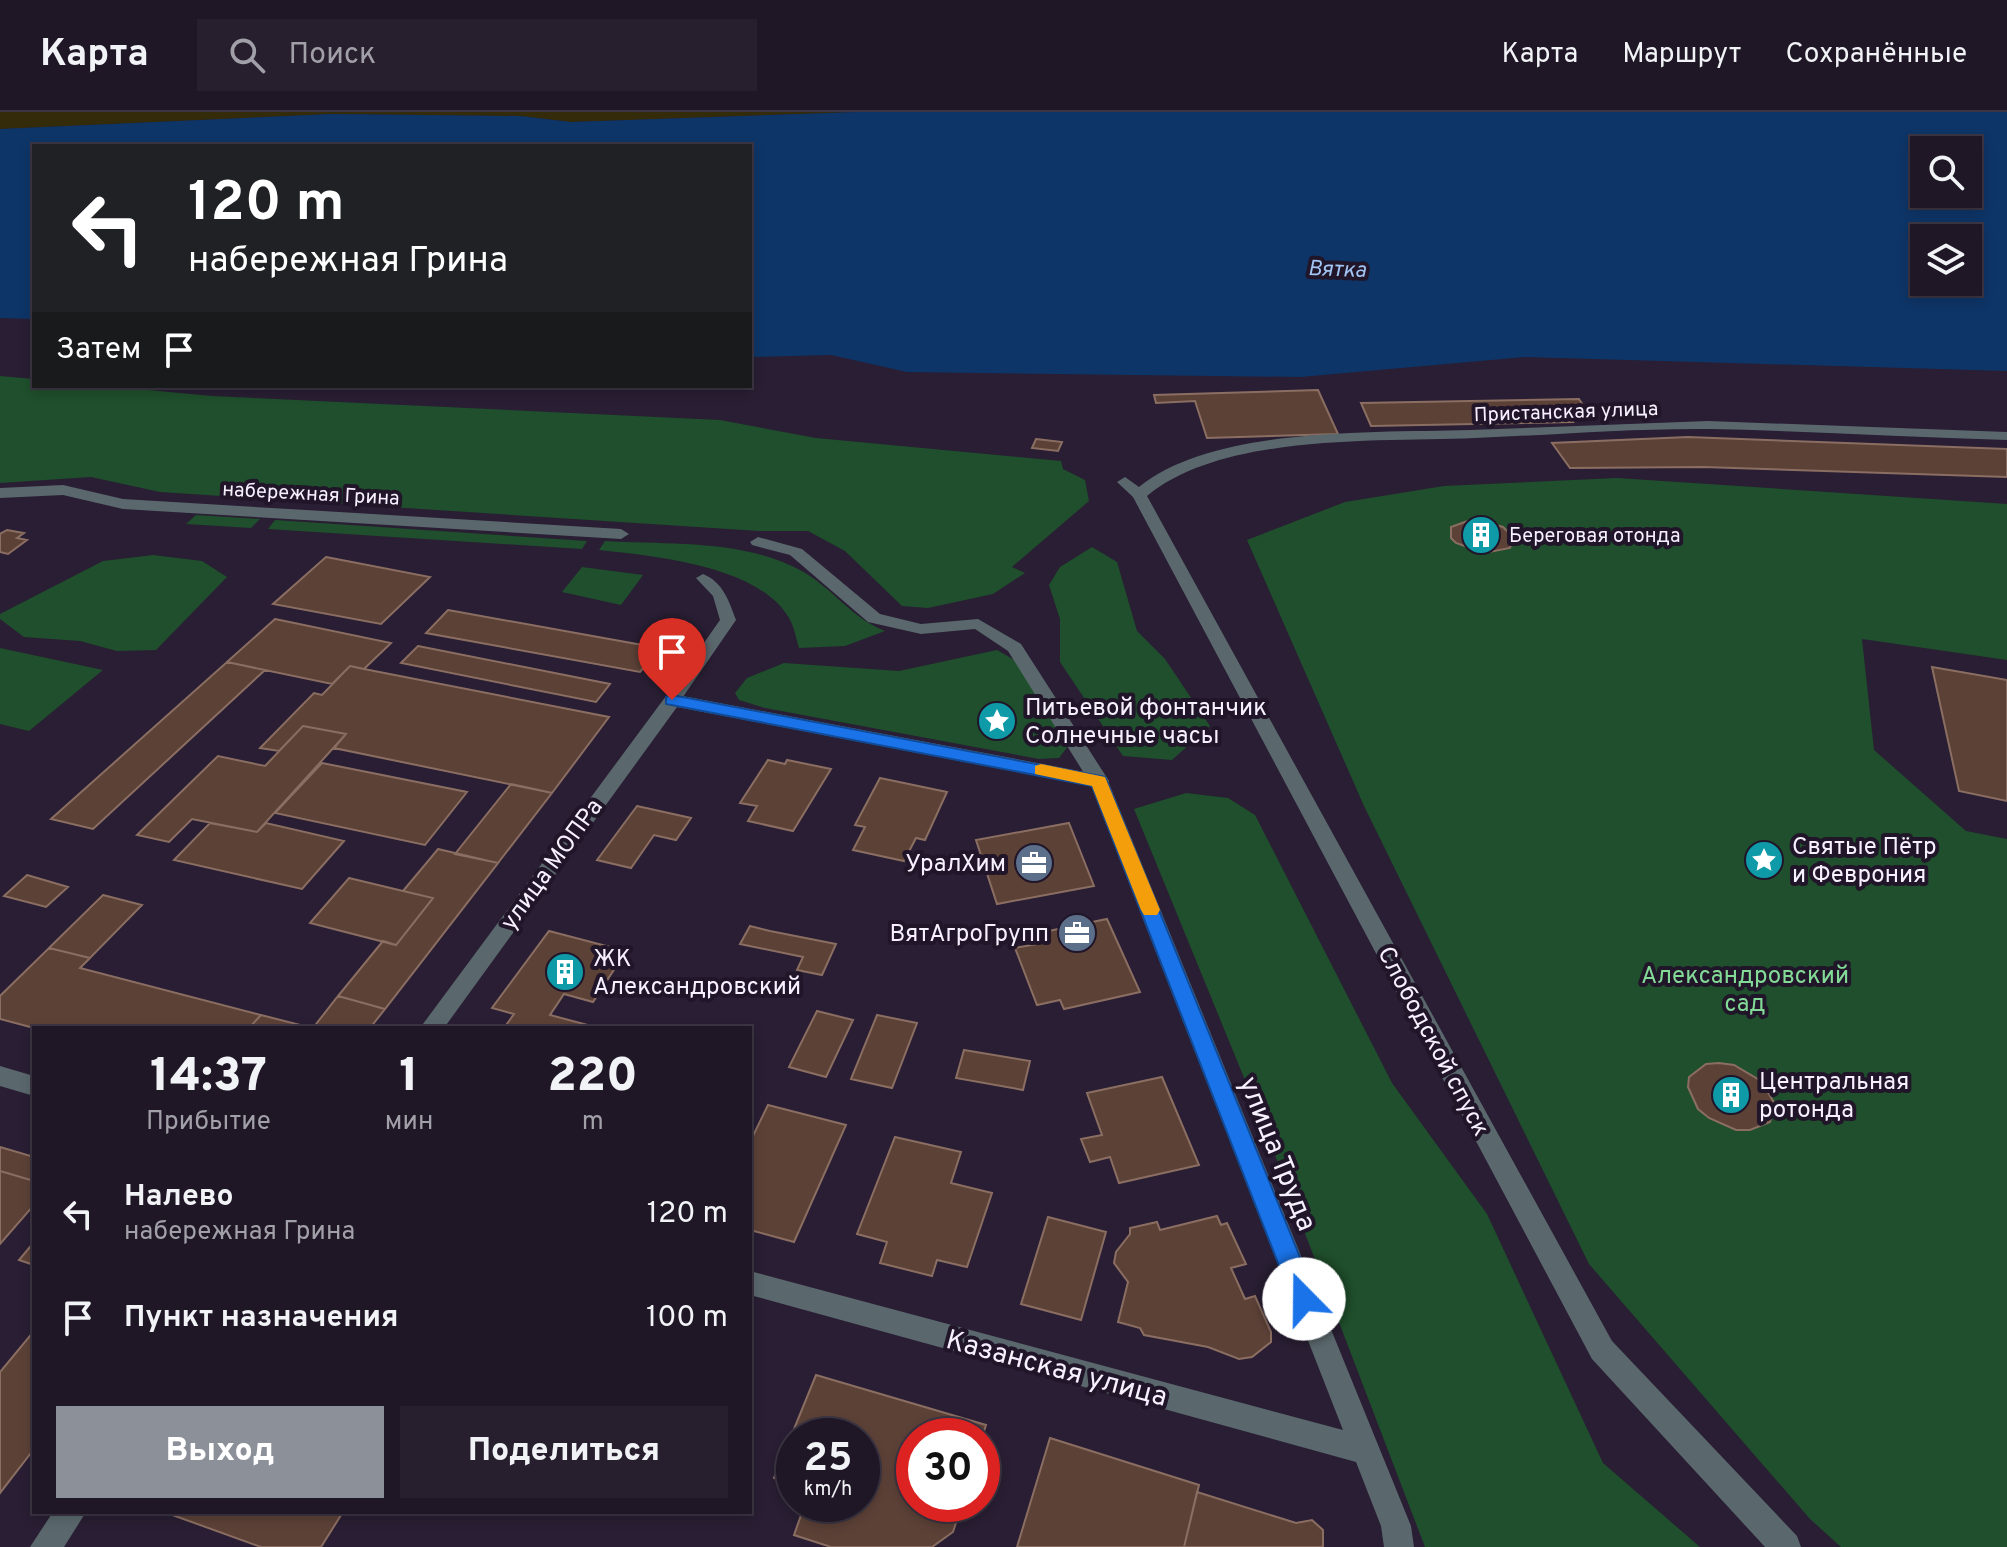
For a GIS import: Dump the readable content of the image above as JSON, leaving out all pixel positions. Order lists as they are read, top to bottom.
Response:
{
  "streets": {
    "street": [
      "Пристанская улица",
      "набережная Грина",
      "улица МОПРа",
      "Слободской спуск",
      "улица Труда",
      "Казанская улица"
    ]
  },
  "crossings": [
    ["Пристанская улица", "Слободской спуск"],
    ["улица Труда", "Казанская улица"]
  ],
  "water": ["Вятка"],
  "parks": ["Александровский сад"],
  "places": {
    "building": ["Береговая отонда", "ЖК Александровский", "Центральная ротонда"],
    "place": ["Питьевой фонтанчик Солнечные часы", "Святые Пётр и Феврония"],
    "office": ["УралХим", "ВятАгроГрупп"]
  },
  "page": {
    "header": "Карта",
    "search": "Поиск",
    "nav": ["Карта", "Маршрут", "Сохранённые"],
    "turn": ["120 m", "набережная Грина"],
    "then": "Затем",
    "eta": [
      "14:37",
      "Прибытие",
      "1",
      "мин",
      "220",
      "m"
    ],
    "list": [
      {
        "name": "Налево",
        "note": "набережная Грина",
        "value": "120 m"
      },
      {
        "name": "Пункт назначения",
        "value": "100 m"
      }
    ],
    "buttons": ["Выход", "Поделиться"],
    "speed": "25 km/h",
    "limit": "30"
  }
}
